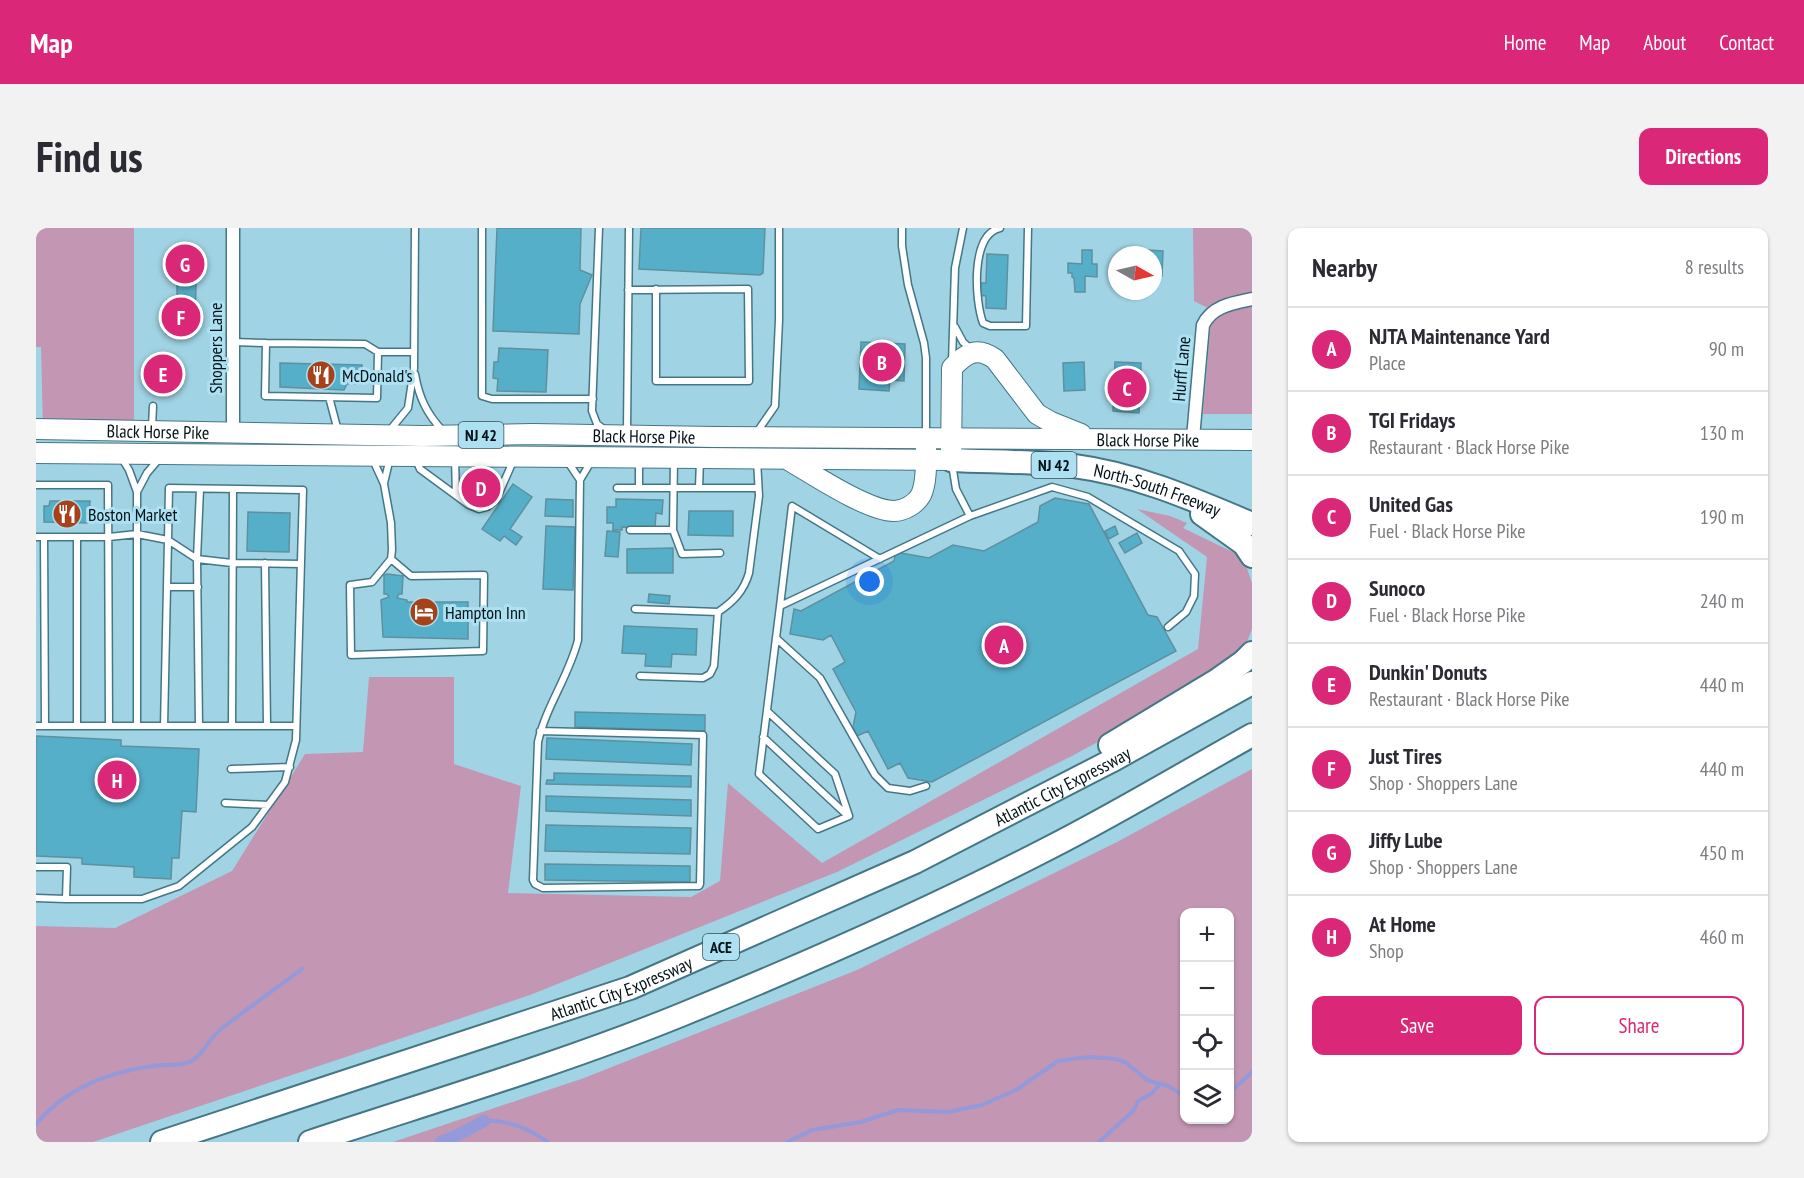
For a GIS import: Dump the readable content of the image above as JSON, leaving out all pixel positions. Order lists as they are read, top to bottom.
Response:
{
  "streets": {
    "highway": [
      "Black Horse Pike",
      "NJ 42",
      "North-South Freeway",
      "Atlantic City Expressway",
      "ACE"
    ],
    "street": ["Shoppers Lane", "Hurff Lane"]
  },
  "crossings": [
    ["Shoppers Lane", "Black Horse Pike"],
    ["Hurff Lane", "Black Horse Pike"],
    ["Black Horse Pike", "North-South Freeway"]
  ],
  "places": {
    "restaurant": ["McDonald's", "Boston Market"],
    "hotel": ["Hampton Inn"]
  },
  "north": "right",
  "page": {
    "header": "Map",
    "nav": [
      "Home",
      "Map",
      "About",
      "Contact"
    ],
    "buttons": [
      "Directions",
      ["Save", "Share"]
    ],
    "title": "Find us",
    "heading": ["Nearby", "8 results"],
    "pins": [
      "G",
      "F",
      "B",
      "E",
      "C",
      "D",
      "A",
      "H"
    ],
    "list": [
      {
        "mark": "A",
        "name": "NJTA Maintenance Yard",
        "note": "Place",
        "value": "90 m"
      },
      {
        "mark": "B",
        "name": "TGI Fridays",
        "note": "Restaurant · Black Horse Pike",
        "value": "130 m"
      },
      {
        "mark": "C",
        "name": "United Gas",
        "note": "Fuel · Black Horse Pike",
        "value": "190 m"
      },
      {
        "mark": "D",
        "name": "Sunoco",
        "note": "Fuel · Black Horse Pike",
        "value": "240 m"
      },
      {
        "mark": "E",
        "name": "Dunkin' Donuts",
        "note": "Restaurant · Black Horse Pike",
        "value": "440 m"
      },
      {
        "mark": "F",
        "name": "Just Tires",
        "note": "Shop · Shoppers Lane",
        "value": "440 m"
      },
      {
        "mark": "G",
        "name": "Jiffy Lube",
        "note": "Shop · Shoppers Lane",
        "value": "450 m"
      },
      {
        "mark": "H",
        "name": "At Home",
        "note": "Shop",
        "value": "460 m"
      }
    ],
    "map_buttons": ["+", "−"]
  }
}
